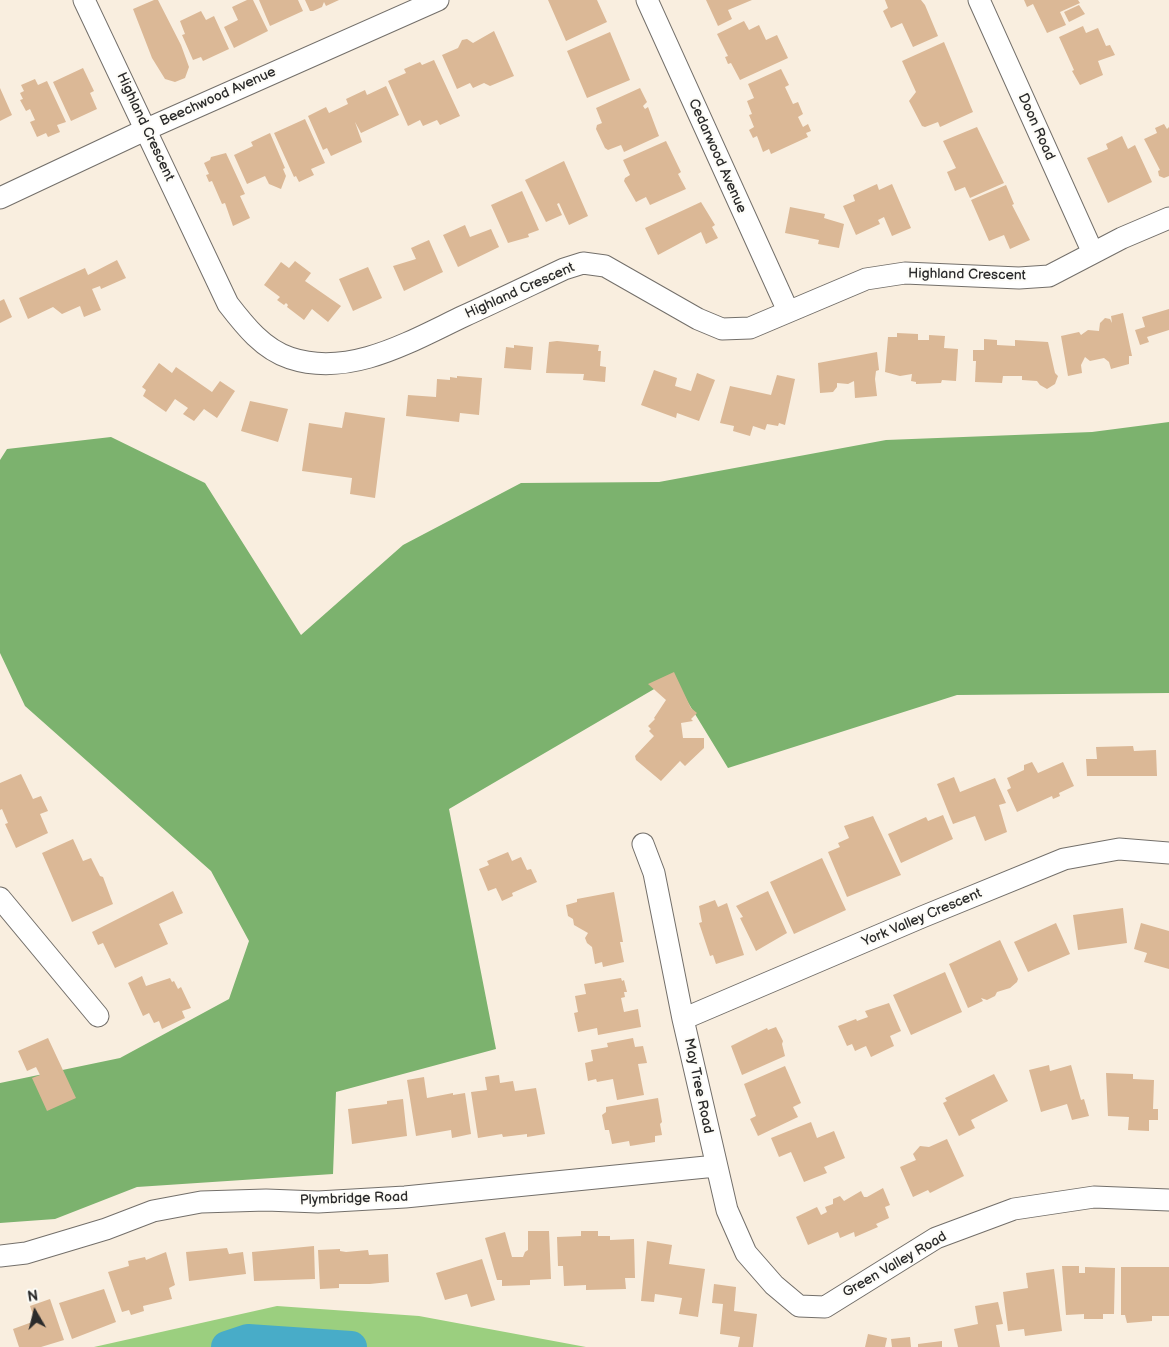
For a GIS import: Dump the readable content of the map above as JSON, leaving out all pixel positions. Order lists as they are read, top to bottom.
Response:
{
  "streets": {
    "street": [
      "Beechwood Avenue",
      "Highland Crescent",
      "Doon Road",
      "Cedarwood Avenue",
      "York Valley Crescent",
      "May Tree Road",
      "Plymbridge Road",
      "Green Valley Road"
    ]
  },
  "crossings": [
    ["Beechwood Avenue", "Highland Crescent"],
    ["Highland Crescent", "Doon Road"],
    ["Highland Crescent", "Cedarwood Avenue"],
    ["York Valley Crescent", "May Tree Road"],
    ["May Tree Road", "Plymbridge Road"],
    ["May Tree Road", "Green Valley Road"]
  ],
  "north": "top"
}
